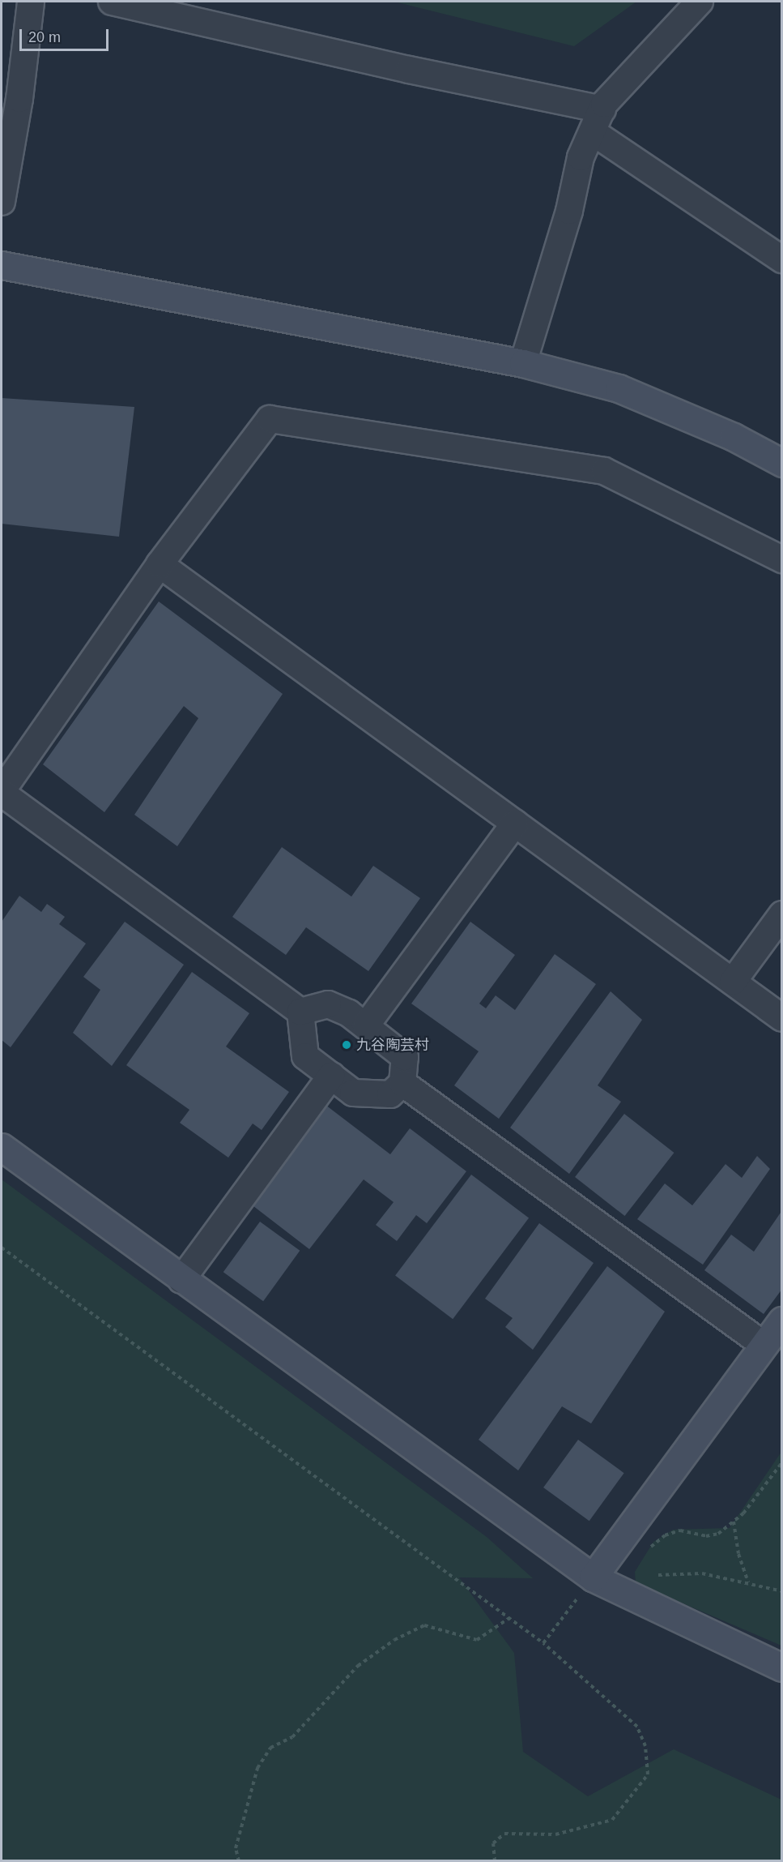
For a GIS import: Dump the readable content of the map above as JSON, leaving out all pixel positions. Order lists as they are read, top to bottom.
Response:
{
  "places": ["九谷陶芸村"],
  "scale_bar": "20 m"
}
